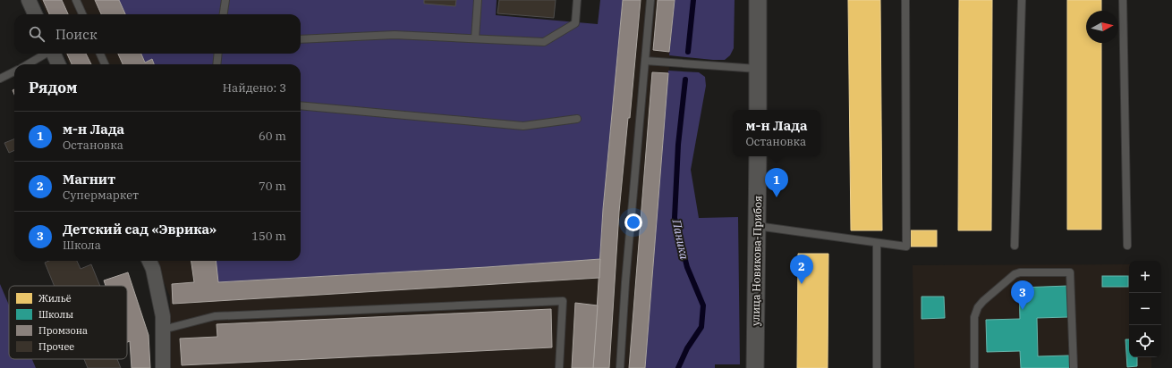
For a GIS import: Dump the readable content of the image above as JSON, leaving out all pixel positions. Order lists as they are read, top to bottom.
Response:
{
  "streets": {
    "street": ["улица Новикова-Прибоя"]
  },
  "water": ["Паника"],
  "legend": [
    "Жильё",
    "Школы",
    "Промзона",
    "Прочее"
  ],
  "north": "right",
  "page": {
    "search": "Поиск",
    "heading": ["Рядом", "Найдено: 3"],
    "popup": ["м-н Лада", "Остановка"],
    "list": [
      {
        "mark": "1",
        "name": "м-н Лада",
        "note": "Остановка",
        "value": "60 m"
      },
      {
        "mark": "2",
        "name": "Магнит",
        "note": "Супермаркет",
        "value": "70 m"
      },
      {
        "mark": "3",
        "name": "Детский сад «Эврика»",
        "note": "Школа",
        "value": "150 m"
      }
    ],
    "pins": ["1", "2", "3"],
    "map_buttons": ["+", "−"]
  }
}
